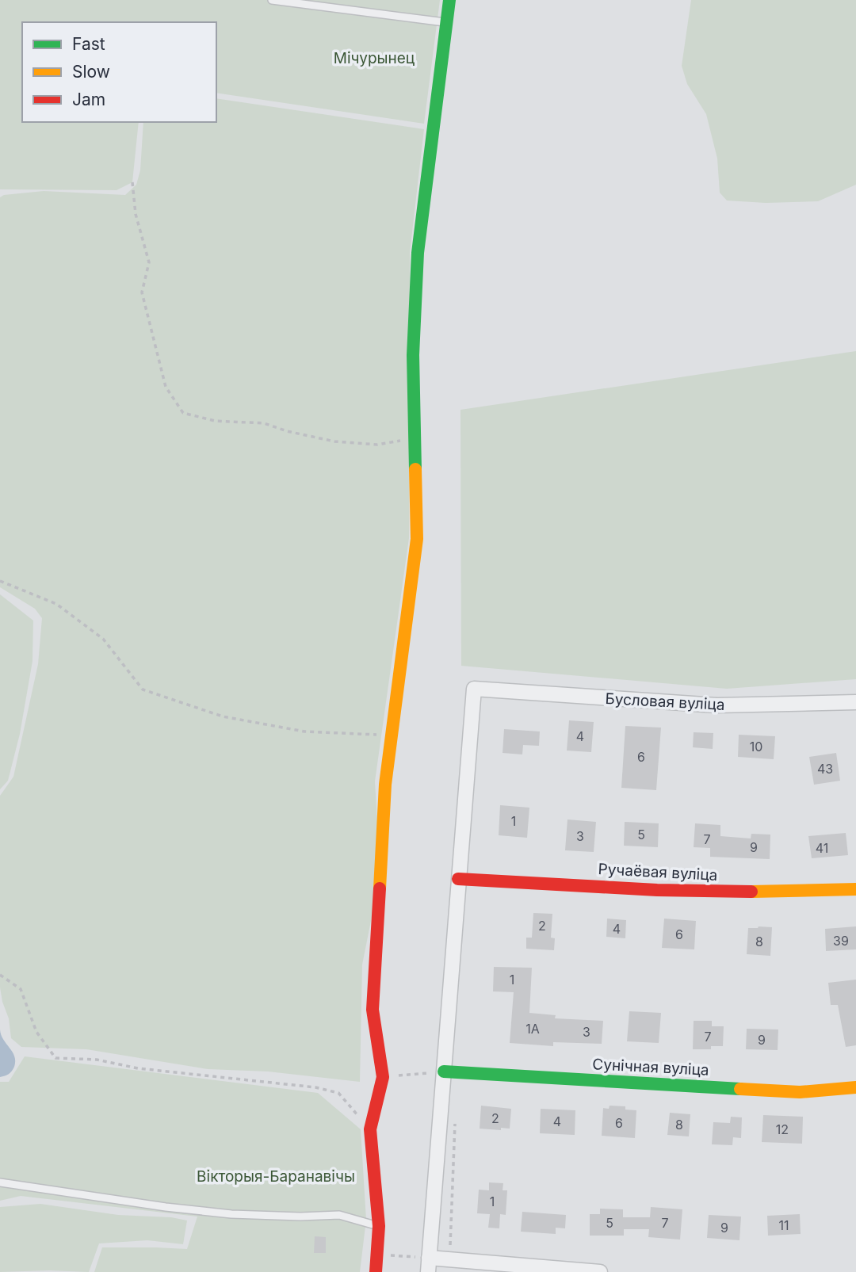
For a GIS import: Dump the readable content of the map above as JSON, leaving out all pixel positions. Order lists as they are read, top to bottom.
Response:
{
  "streets": {
    "street": ["Бусловая вуліца", "Ручаёвая вуліца", "Сунічная вуліца"]
  },
  "crossings": [
    ["Бусловая вуліца", "Ручаёвая вуліца"]
  ],
  "parks": ["Мічурынец", "Вікторыя-Баранавічы"],
  "house_numbers": [
    "4",
    "10",
    "6",
    "43",
    "1",
    "5",
    "3",
    "7",
    "9",
    "41",
    "2",
    "4",
    "6",
    "39",
    "8",
    "1",
    "1А",
    "3",
    "7",
    "9",
    "2",
    "4",
    "6",
    "8",
    "12",
    "1",
    "5",
    "7",
    "11",
    "9"
  ],
  "legend": ["Fast", "Slow", "Jam"]
}
